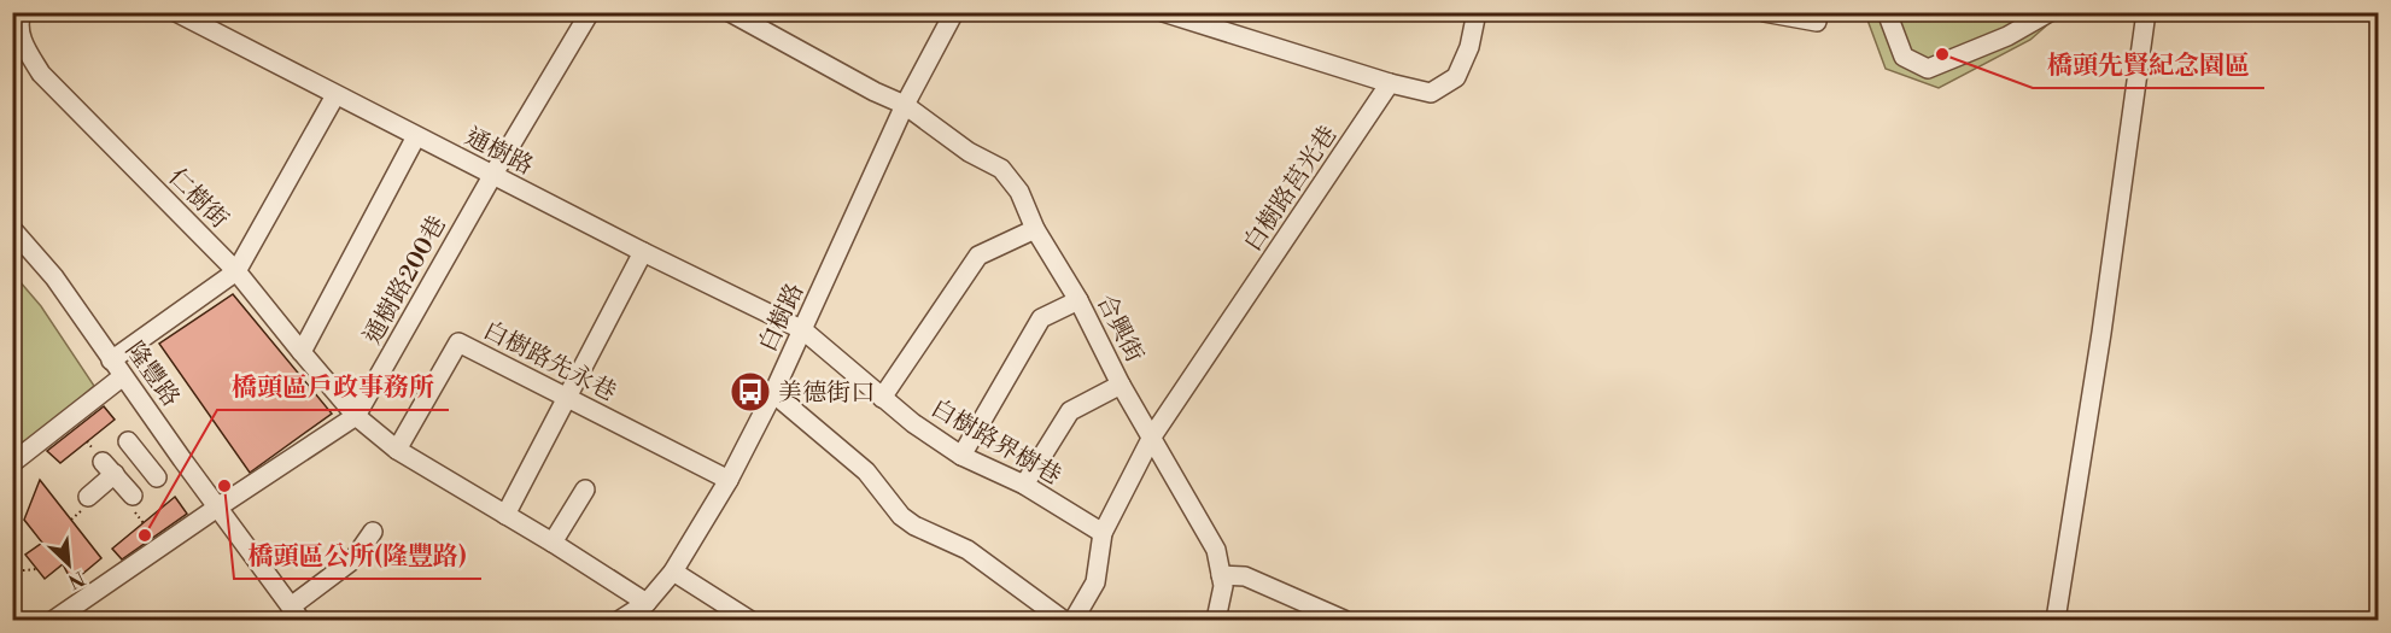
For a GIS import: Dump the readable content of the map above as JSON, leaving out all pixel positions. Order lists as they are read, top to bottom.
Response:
{
  "streets": {
    "street": [
      "通樹路",
      "白樹路莒光巷",
      "仁樹街",
      "通樹路200巷",
      "白樹路",
      "合興街",
      "白樹路先永巷",
      "隆豐路",
      "白樹路界樹巷"
    ]
  },
  "crossings": [
    ["通樹路", "通樹路200巷"],
    ["通樹路", "白樹路"],
    ["通樹路", "白樹路界樹巷"],
    ["白樹路莒光巷", "合興街"],
    ["白樹路莒光巷", "白樹路界樹巷"],
    ["仁樹街", "通樹路200巷"],
    ["仁樹街", "白樹路"],
    ["仁樹街", "白樹路先永巷"],
    ["通樹路200巷", "隆豐路"],
    ["白樹路", "合興街"],
    ["白樹路", "白樹路先永巷"],
    ["白樹路", "白樹路界樹巷"]
  ],
  "places": {
    "other": ["橋頭先賢紀念園區", "橋頭區公所(隆豐路)", "橋頭區戶政事務所"],
    "bus stop": ["美德街口"]
  },
  "north": "bottom right"
}
